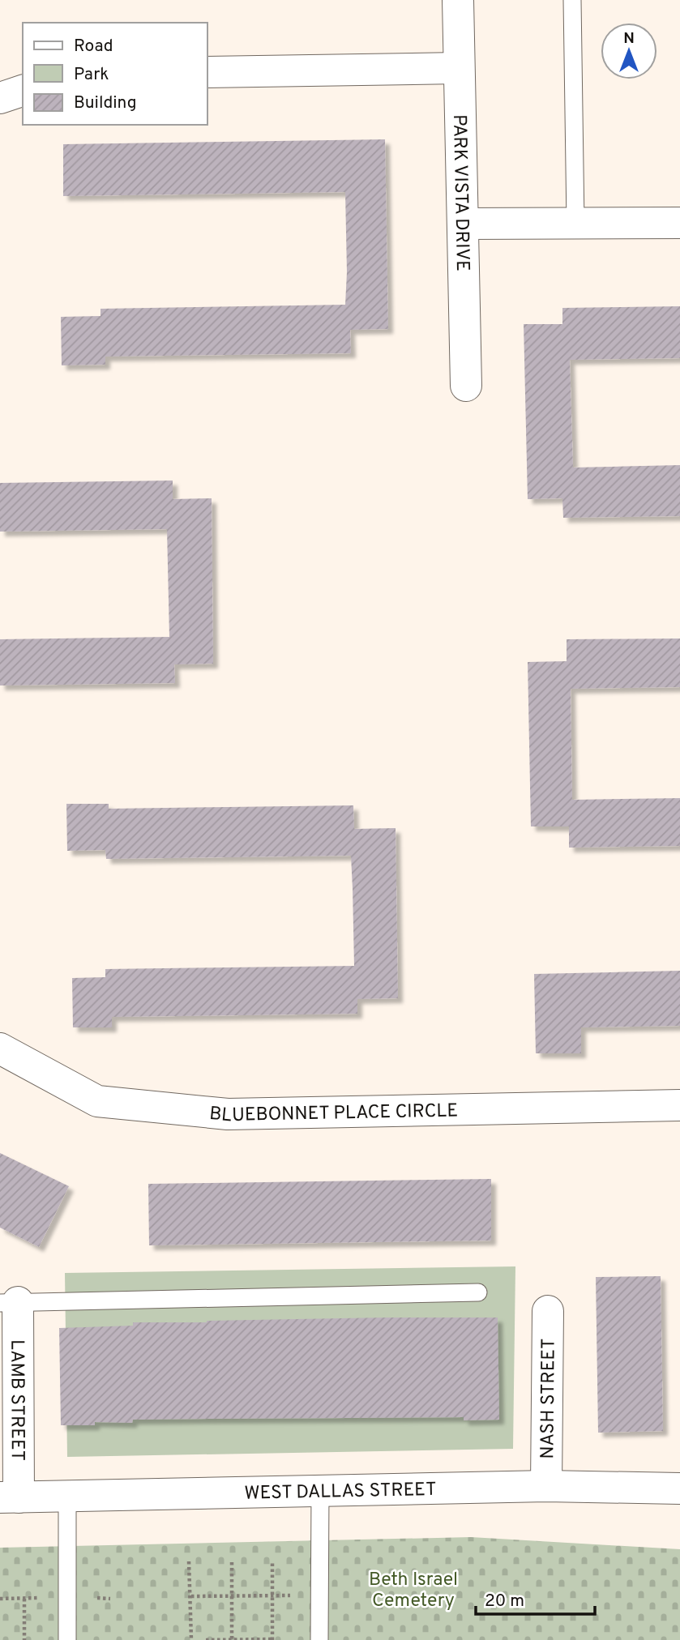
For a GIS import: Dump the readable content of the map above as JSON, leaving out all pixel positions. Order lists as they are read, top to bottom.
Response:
{
  "streets": {
    "street": [
      "PARK VISTA DRIVE",
      "BLUEBONNET PLACE CIRCLE",
      "NASH STREET",
      "LAMB STREET",
      "WEST DALLAS STREET"
    ]
  },
  "crossings": [
    ["NASH STREET", "WEST DALLAS STREET"],
    ["LAMB STREET", "WEST DALLAS STREET"]
  ],
  "parks": ["Beth Israel Cemetery"],
  "legend": ["Road", "Park", "Building"],
  "scale_bar": "20 m",
  "north": "top"
}
